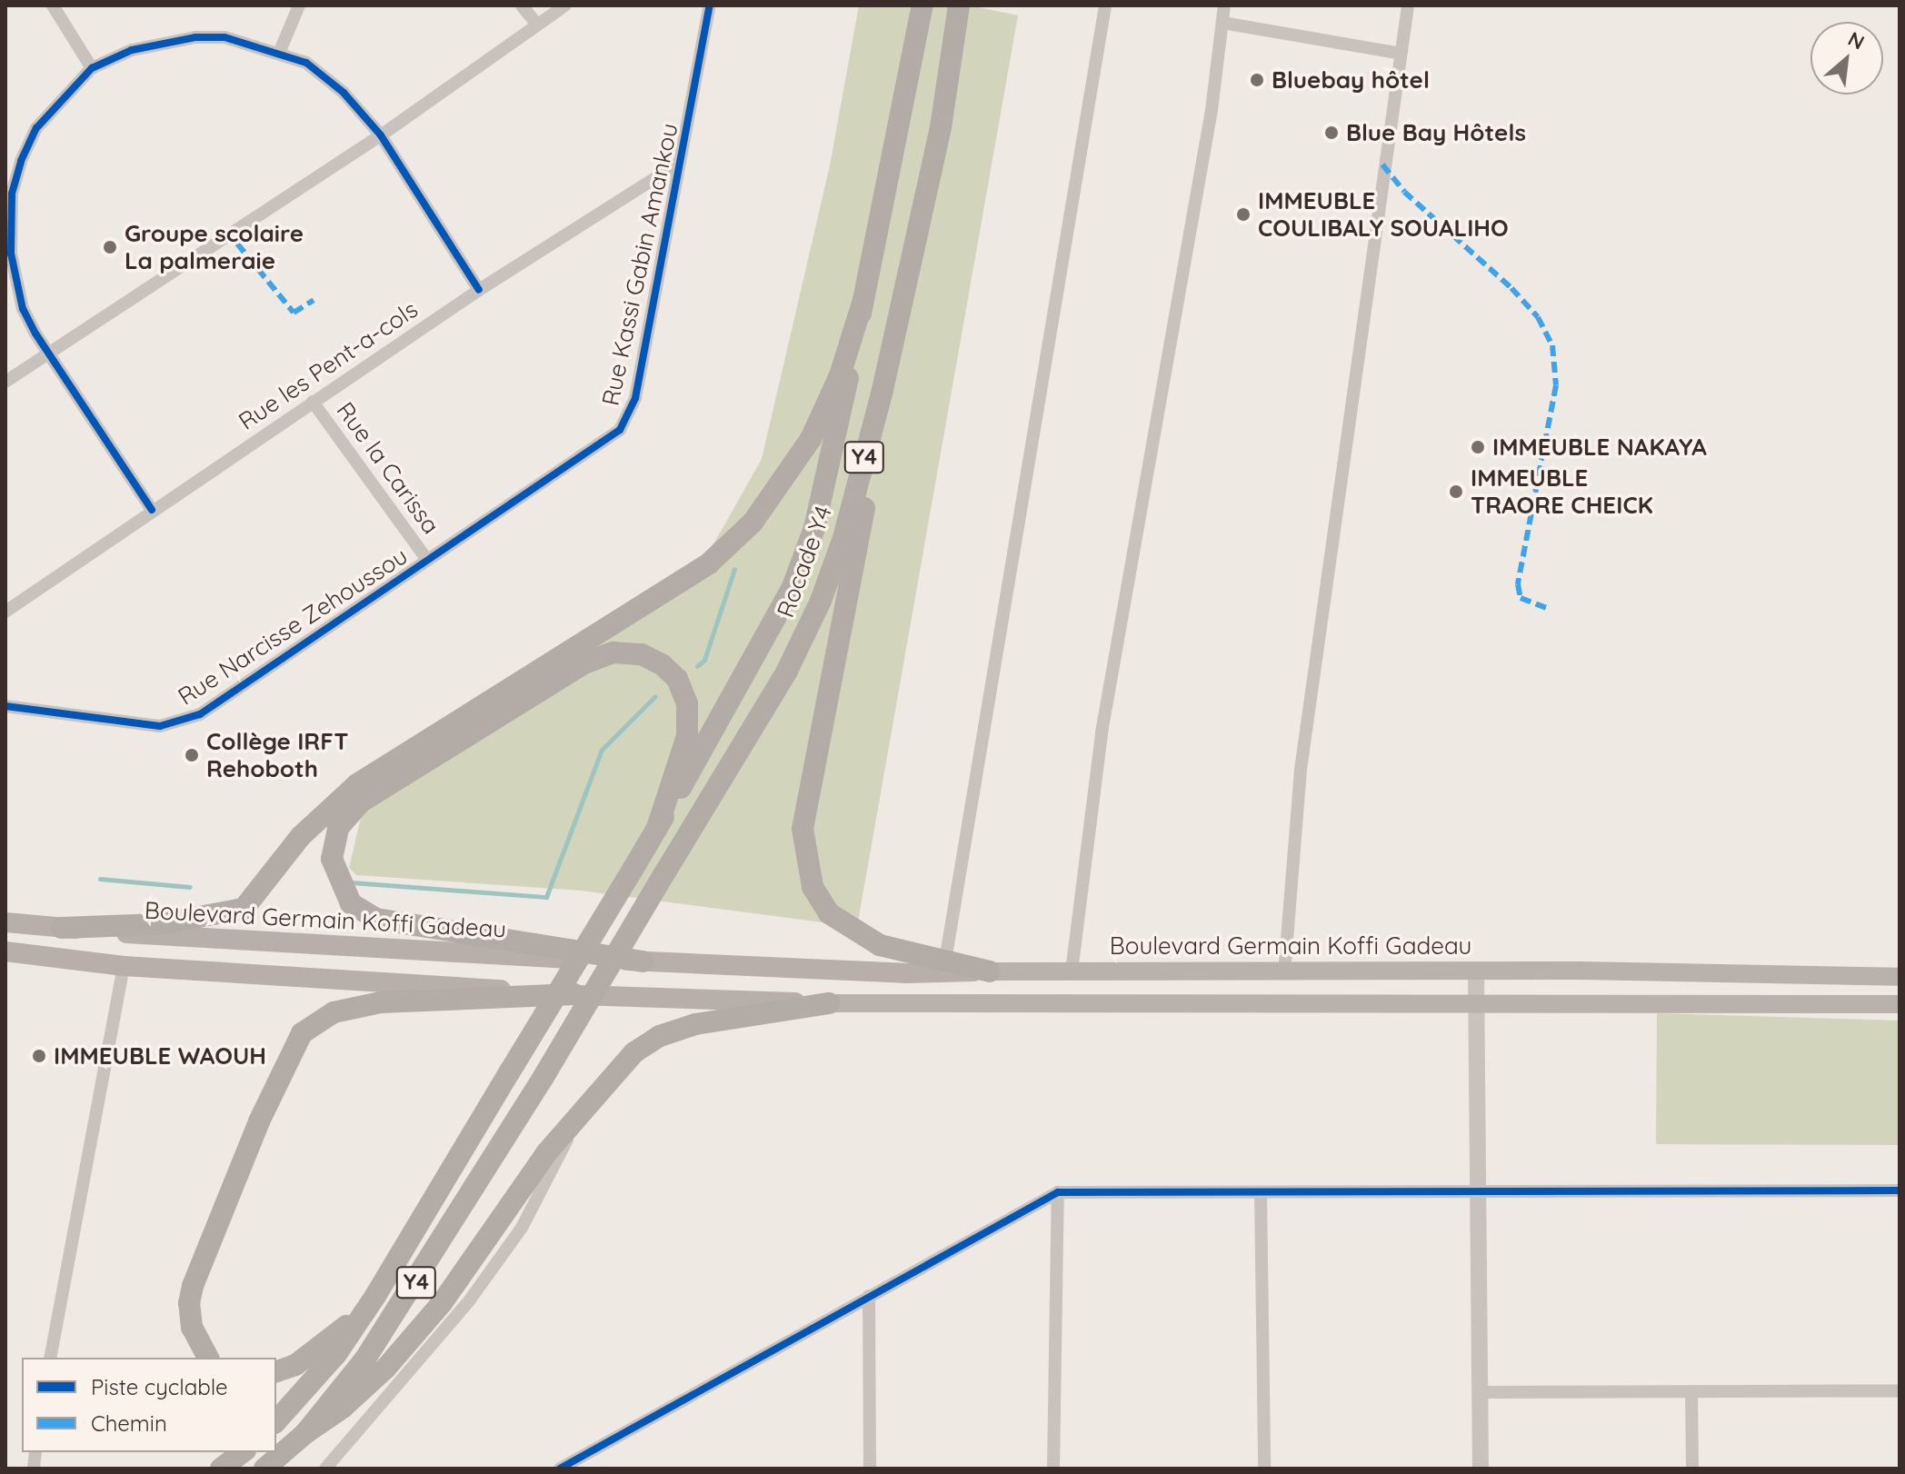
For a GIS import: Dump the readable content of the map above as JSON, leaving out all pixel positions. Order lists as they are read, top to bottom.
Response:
{
  "streets": {
    "highway": ["Y4", "Rocade Y4"],
    "main road": ["Boulevard Germain Koffi Gadeau"],
    "street": [
      "Rue Kassi Gabin Amankou",
      "Rue les Pent-a-cols",
      "Rue la Carissa",
      "Rue Narcisse Zehoussou"
    ]
  },
  "crossings": [
    ["Rue Kassi Gabin Amankou", "Rue les Pent-a-cols"],
    ["Rue Kassi Gabin Amankou", "Rue la Carissa"],
    ["Rue Kassi Gabin Amankou", "Rue Narcisse Zehoussou"],
    ["Rue les Pent-a-cols", "Rue la Carissa"],
    ["Y4", "Rocade Y4"],
    ["Rue la Carissa", "Rue Narcisse Zehoussou"]
  ],
  "places": [
    "Bluebay hôtel",
    "Blue Bay Hôtels",
    "IMMEUBLE COULIBALY SOUALIHO",
    "Groupe scolaire La palmeraie",
    "IMMEUBLE NAKAYA",
    "IMMEUBLE TRAORE CHEICK",
    "Collège IRFT Rehoboth",
    "IMMEUBLE WAOUH"
  ],
  "legend": ["Piste cyclable", "Chemin"],
  "north": "top right"
}
